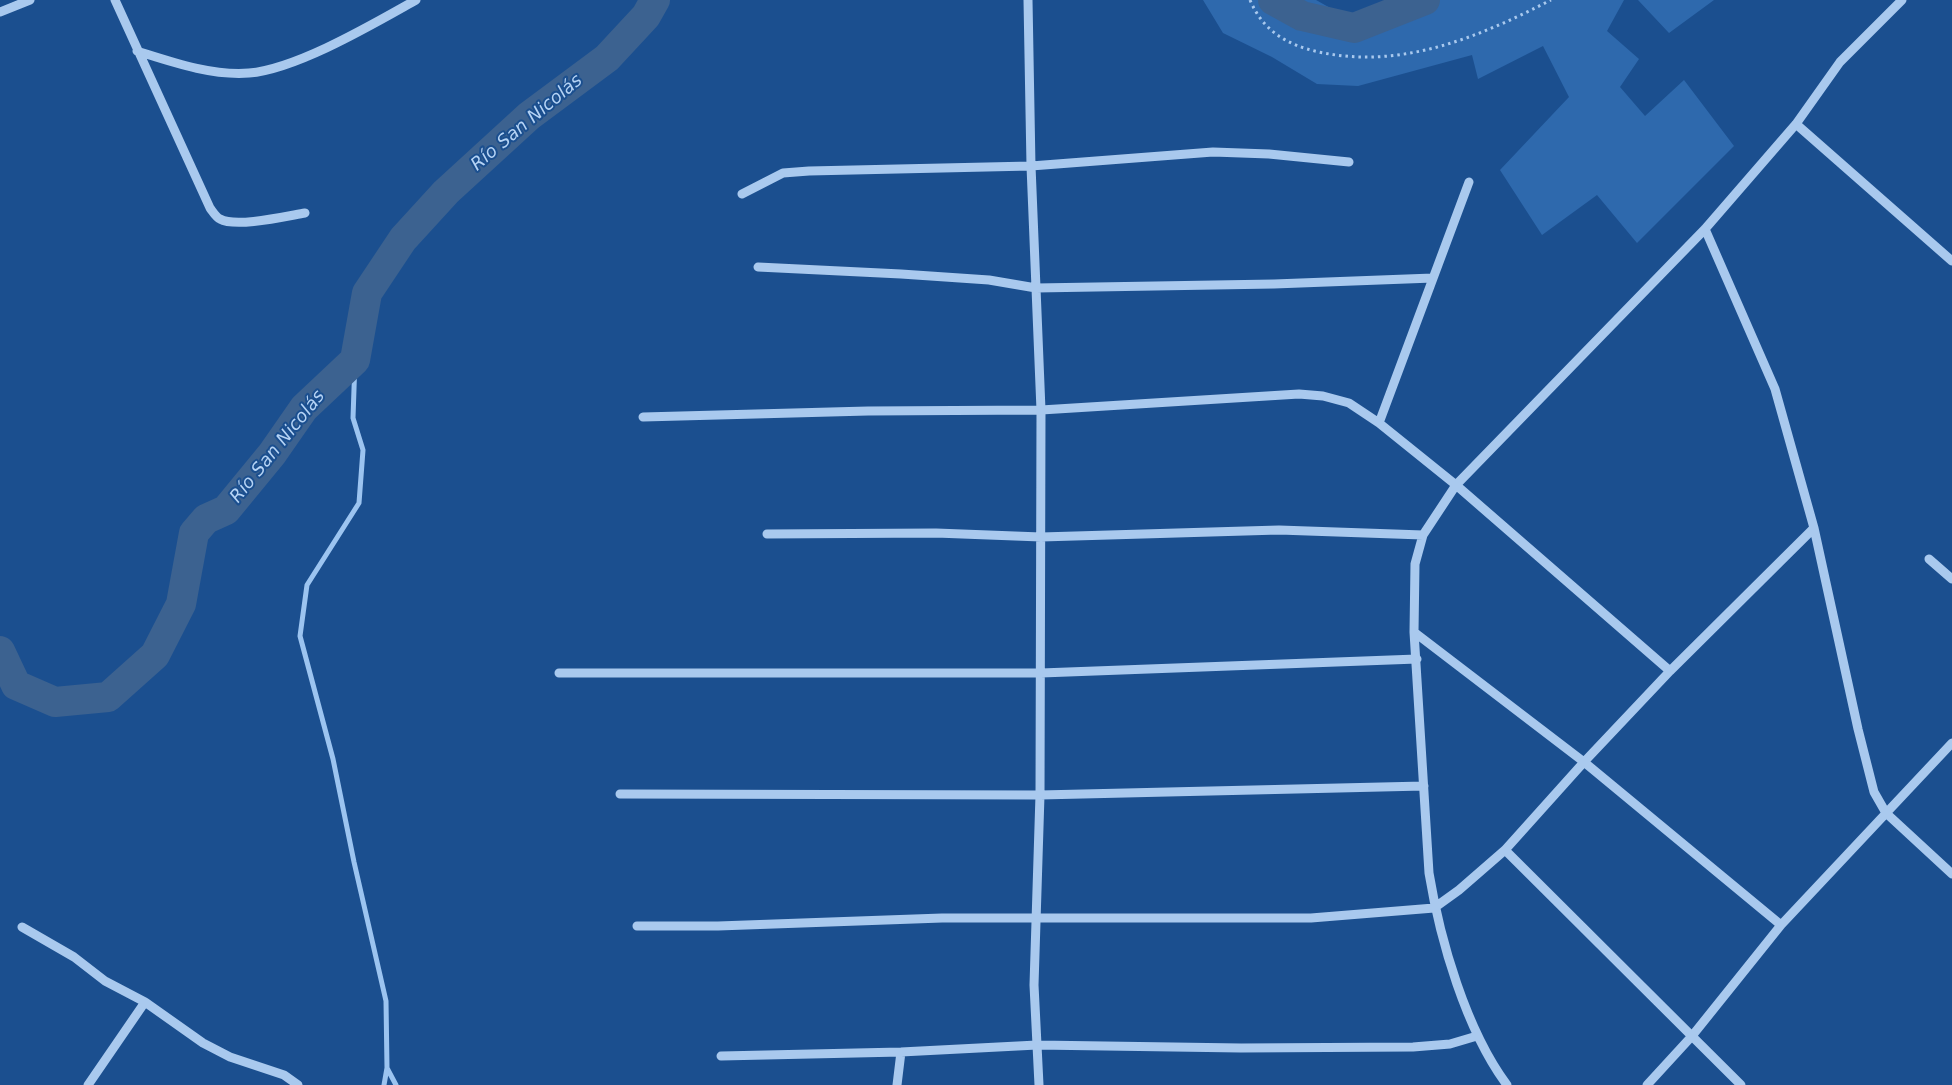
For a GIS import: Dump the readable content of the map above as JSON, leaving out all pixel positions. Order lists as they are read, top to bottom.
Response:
{
  "water": ["Río San Nicolás"]
}
